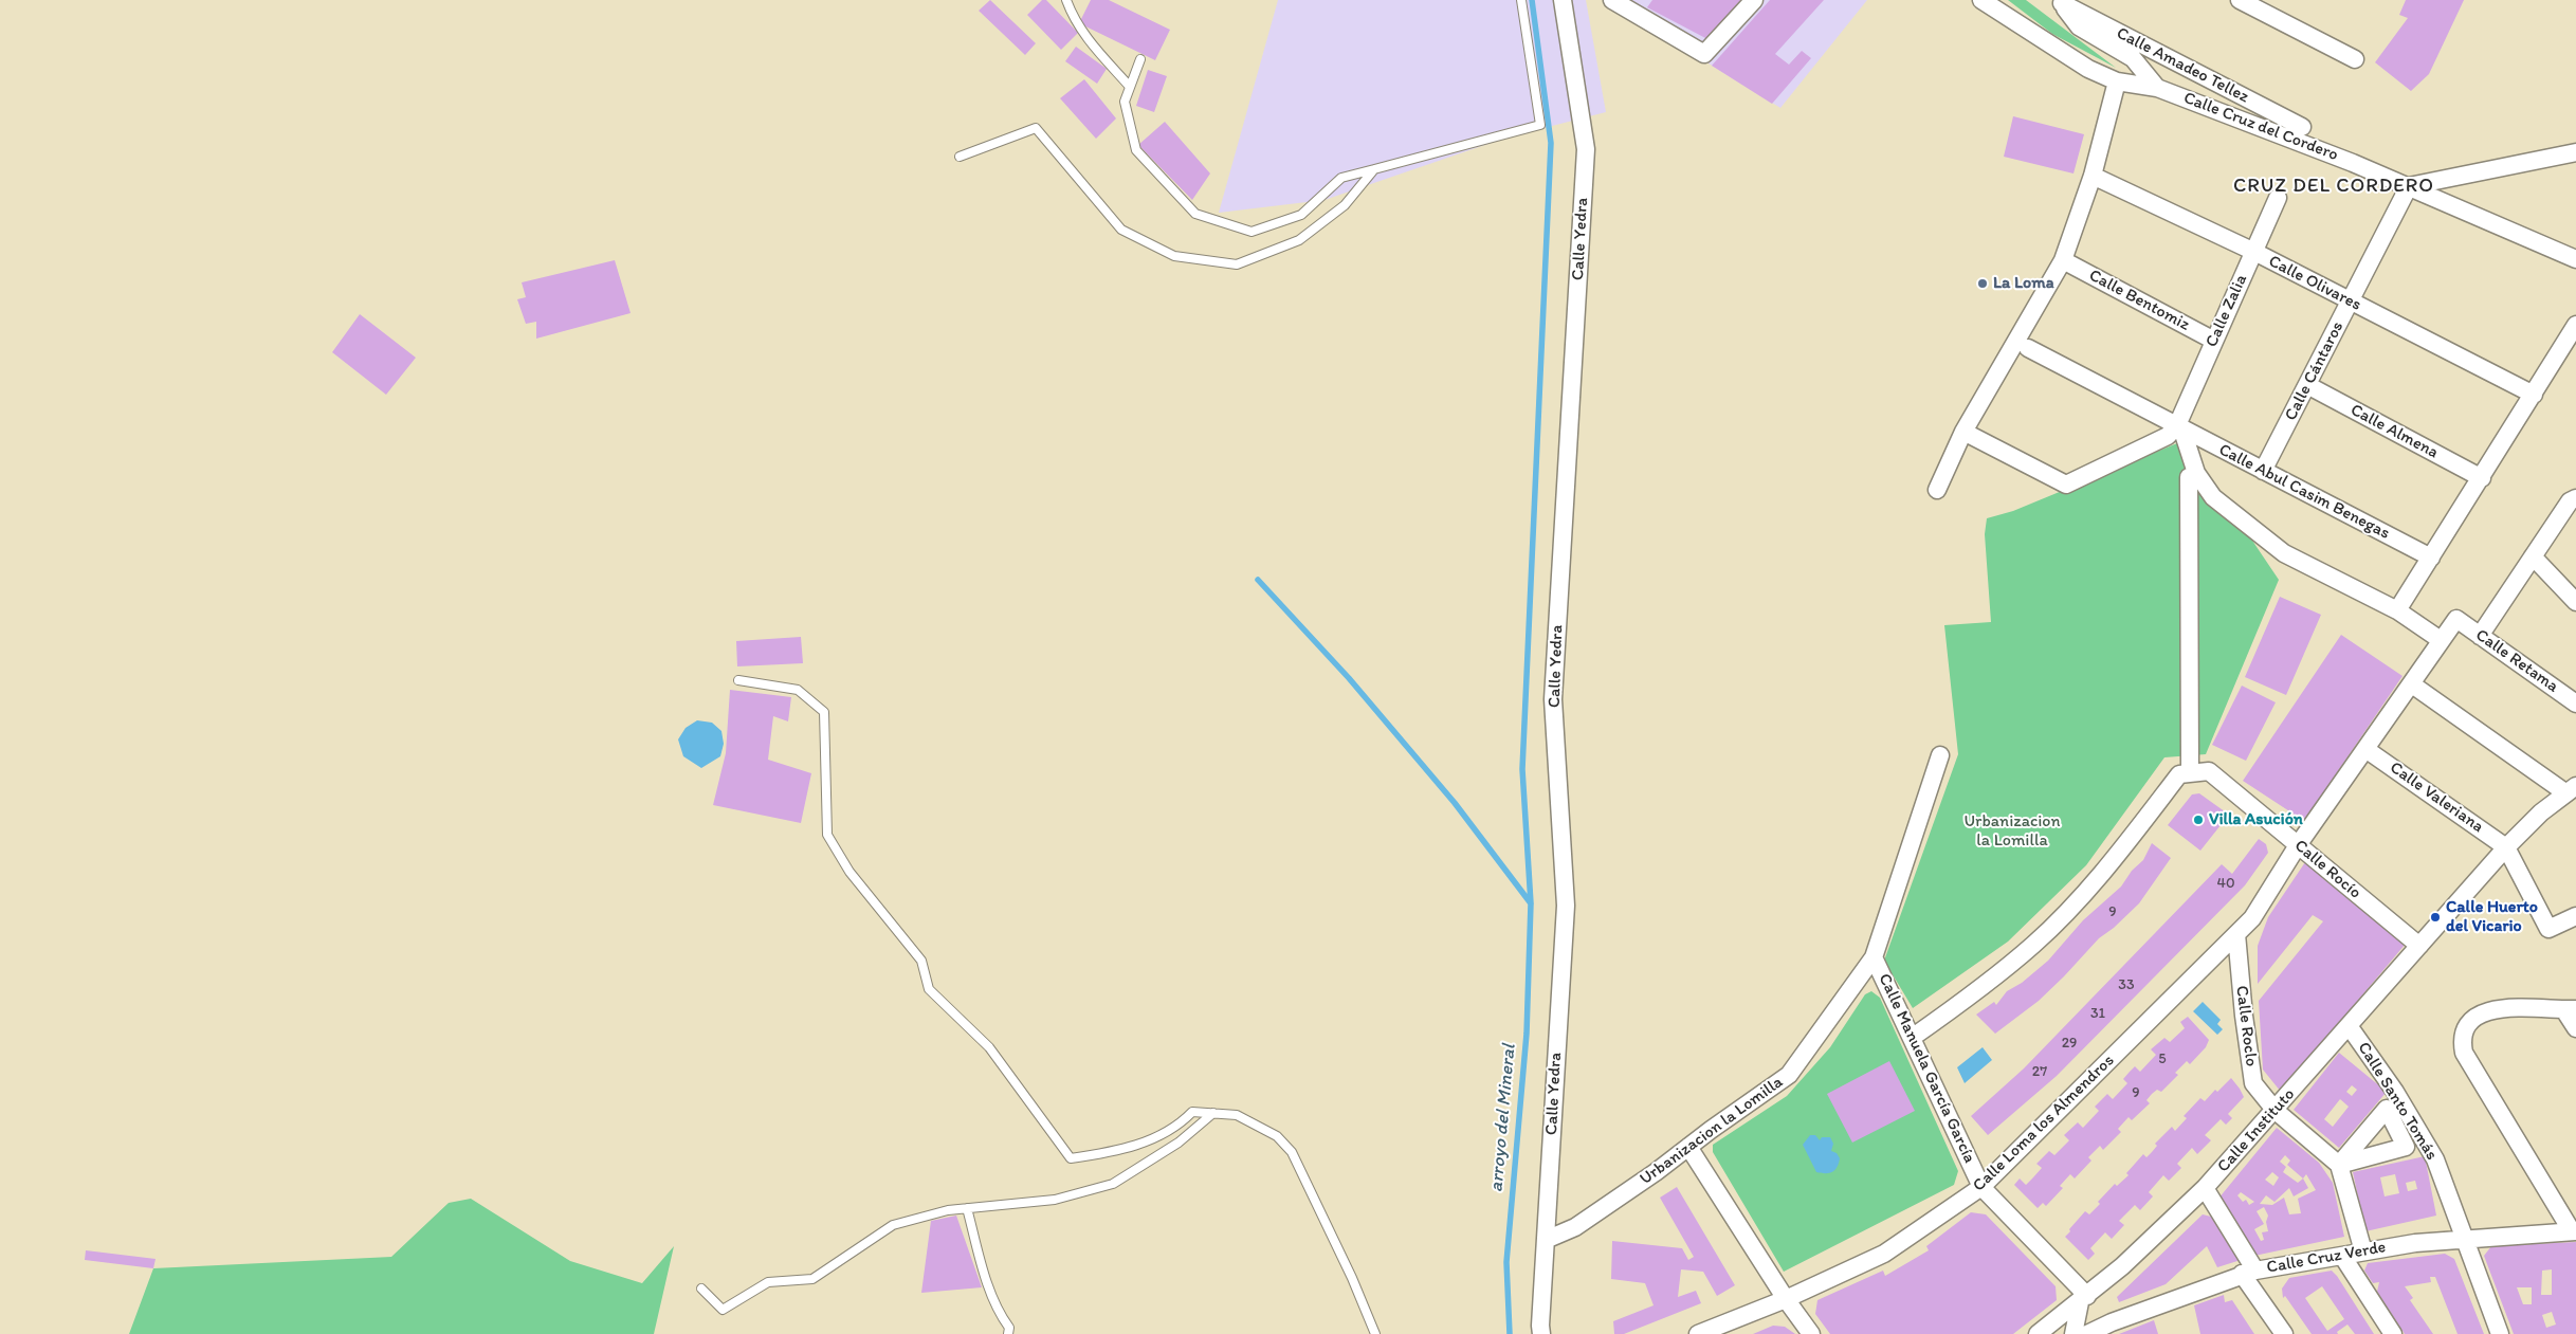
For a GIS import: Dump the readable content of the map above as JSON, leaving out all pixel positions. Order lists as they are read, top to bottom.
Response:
{
  "streets": {
    "street": [
      "Calle Amadeo Tellez",
      "Calle Cruz del Cordero",
      "Calle Yedra",
      "Calle Olivares",
      "Calle Bentomiz",
      "Calle Zalia",
      "Calle Cántaros",
      "Calle Almena",
      "Calle Abul Casim Benegas",
      "Calle Retama",
      "Calle Valeriana",
      "Calle Rocío",
      "Calle Roclo",
      "Calle Manuela García García",
      "Calle Santo Tomás",
      "Calle Loma los Almendros",
      "Urbanizacion la Lomilla",
      "Calle Instituto",
      "Calle Cruz Verde"
    ]
  },
  "crossings": [
    ["Calle Amadeo Tellez", "Calle Cruz del Cordero"],
    ["Calle Cruz del Cordero", "Calle Cántaros"],
    ["Calle Yedra", "Urbanizacion la Lomilla"],
    ["Calle Olivares", "Calle Zalia"],
    ["Calle Olivares", "Calle Cántaros"],
    ["Calle Bentomiz", "Calle Zalia"],
    ["Calle Zalia", "Calle Abul Casim Benegas"],
    ["Calle Cántaros", "Calle Almena"],
    ["Calle Cántaros", "Calle Abul Casim Benegas"],
    ["Calle Retama", "Calle Loma los Almendros"],
    ["Calle Valeriana", "Calle Loma los Almendros"],
    ["Calle Rocío", "Calle Loma los Almendros"],
    ["Calle Rocío", "Calle Instituto"],
    ["Calle Roclo", "Calle Loma los Almendros"],
    ["Calle Roclo", "Calle Instituto"],
    ["Calle Roclo", "Calle Cruz Verde"],
    ["Calle Manuela García García", "Calle Loma los Almendros"],
    ["Calle Manuela García García", "Urbanizacion la Lomilla"],
    ["Calle Manuela García García", "Calle Instituto"],
    ["Calle Santo Tomás", "Calle Instituto"],
    ["Calle Santo Tomás", "Calle Cruz Verde"]
  ],
  "districts": ["CRUZ DEL CORDERO"],
  "water": ["arroyo del Mineral"],
  "parks": ["Urbanizacion la Lomilla"],
  "places": ["La Loma", "Villa Asución", "Calle Huerto del Vicario"],
  "house_numbers": [
    "40",
    "9",
    "33",
    "31",
    "29",
    "5",
    "27",
    "9"
  ]
}
